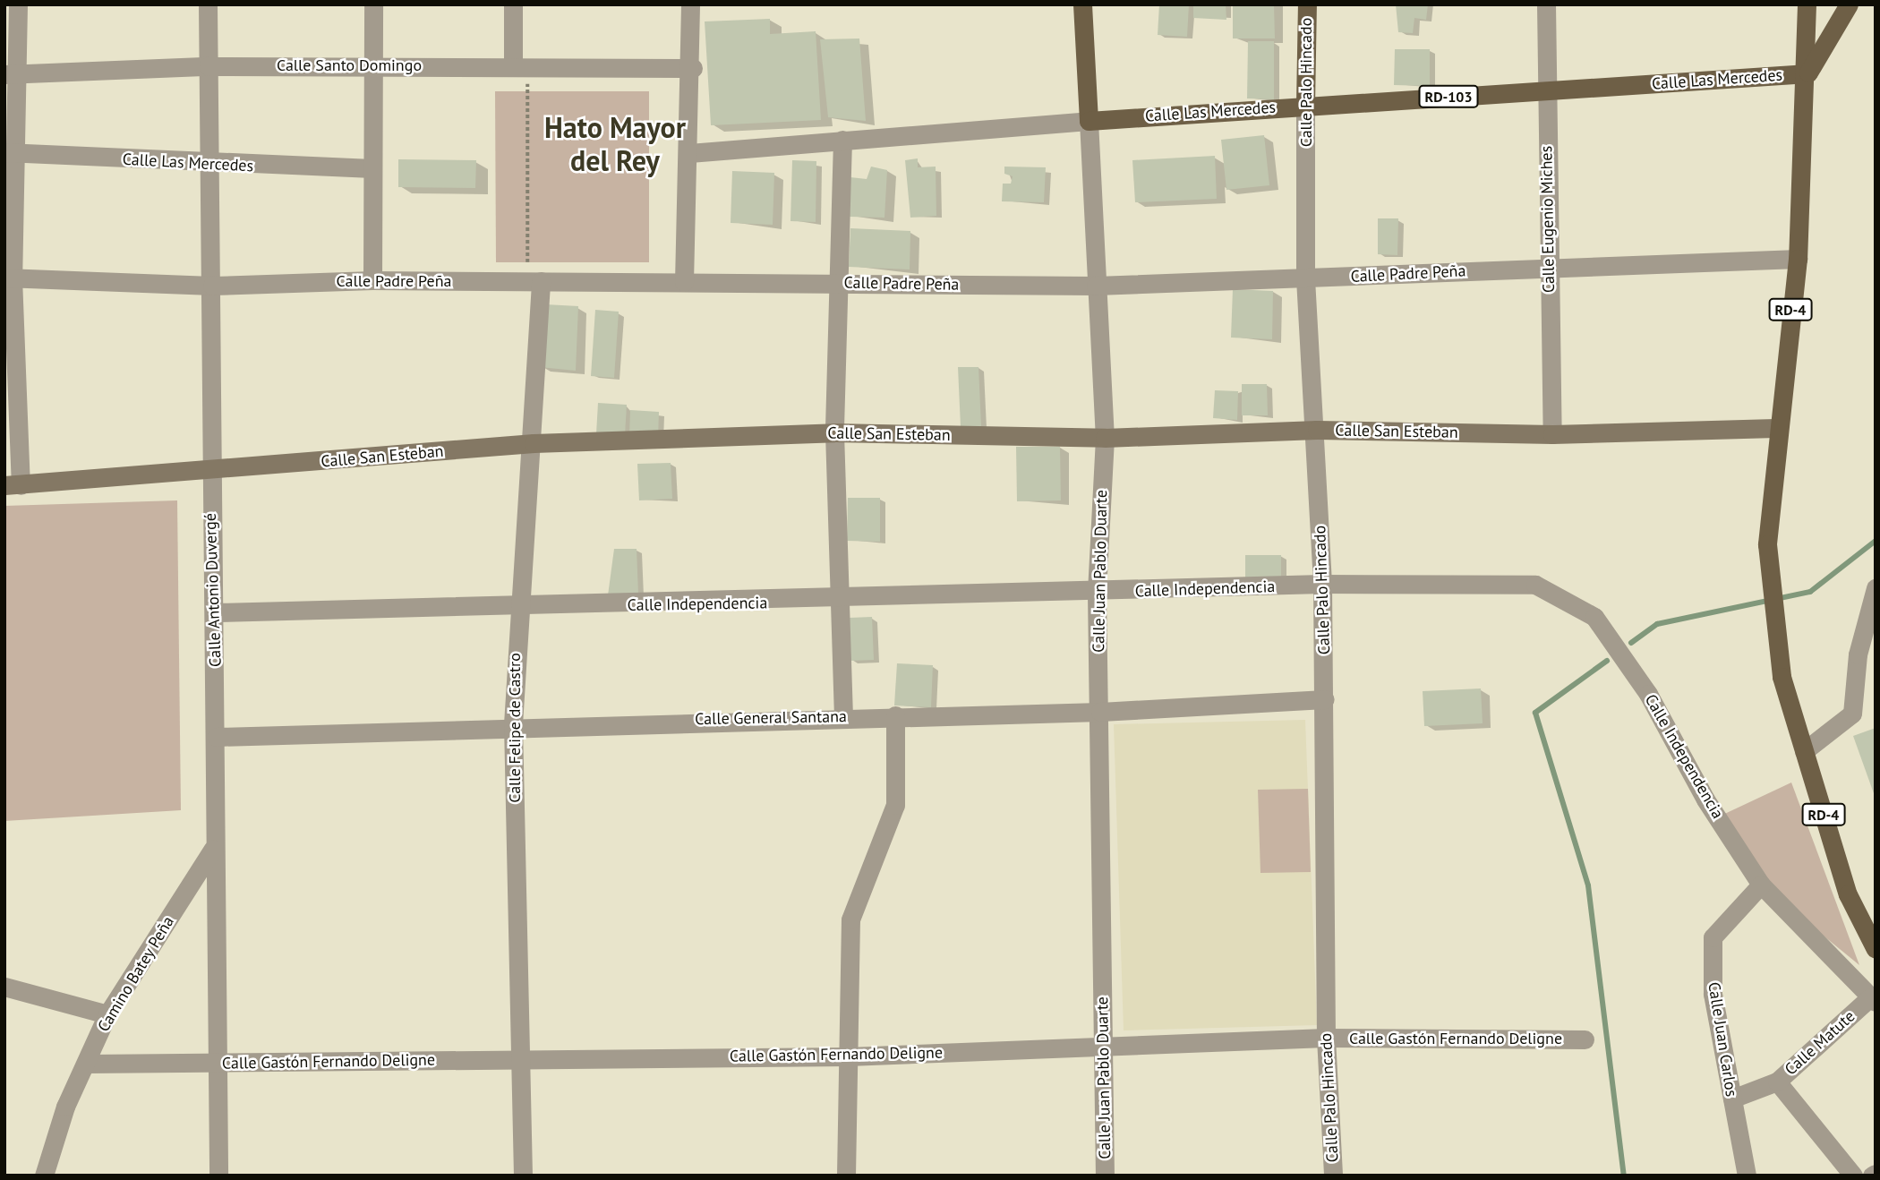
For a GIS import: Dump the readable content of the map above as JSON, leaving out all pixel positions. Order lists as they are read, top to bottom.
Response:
{
  "streets": {
    "main road": [
      "Calle Las Mercedes",
      "Calle Palo Hincado",
      "RD-103",
      "RD-4",
      "Calle Juan Pablo Duarte"
    ],
    "street": [
      "Calle Santo Domingo",
      "Calle Eugenio Miches",
      "Calle Padre Peña",
      "Calle San Esteban",
      "Calle Independencia",
      "Calle Antonio Duvergé",
      "Calle General Santana",
      "Calle Felipe de Castro",
      "Camino Batey Peña",
      "Calle Gastón Fernando Deligne",
      "Calle Juan Carlos",
      "Calle Matute"
    ]
  },
  "crossings": [
    ["Calle Santo Domingo", "Calle Antonio Duvergé"],
    ["Calle Las Mercedes", "Calle Palo Hincado"],
    ["Calle Las Mercedes", "Calle Eugenio Miches"],
    ["Calle Las Mercedes", "RD-4"],
    ["Calle Las Mercedes", "Calle Juan Pablo Duarte"],
    ["Calle Las Mercedes", "Calle Antonio Duvergé"],
    ["Calle Palo Hincado", "Calle Padre Peña"],
    ["Calle Palo Hincado", "Calle San Esteban"],
    ["Calle Palo Hincado", "Calle Independencia"],
    ["Calle Palo Hincado", "Calle General Santana"],
    ["Calle Palo Hincado", "Calle Gastón Fernando Deligne"],
    ["Calle Eugenio Miches", "Calle Padre Peña"],
    ["Calle Eugenio Miches", "Calle San Esteban"],
    ["Calle Padre Peña", "RD-4"],
    ["Calle Padre Peña", "Calle Juan Pablo Duarte"],
    ["Calle Padre Peña", "Calle Antonio Duvergé"],
    ["Calle Padre Peña", "Calle Felipe de Castro"],
    ["RD-4", "Calle San Esteban"],
    ["Calle San Esteban", "Calle Juan Pablo Duarte"],
    ["Calle San Esteban", "Calle Antonio Duvergé"],
    ["Calle San Esteban", "Calle Felipe de Castro"],
    ["Calle Juan Pablo Duarte", "Calle Independencia"],
    ["Calle Juan Pablo Duarte", "Calle General Santana"],
    ["Calle Juan Pablo Duarte", "Calle Gastón Fernando Deligne"],
    ["Calle Independencia", "Calle Antonio Duvergé"],
    ["Calle Independencia", "Calle Felipe de Castro"],
    ["Calle Independencia", "Calle Juan Carlos"],
    ["Calle Independencia", "Calle Matute"],
    ["Calle Antonio Duvergé", "Calle General Santana"],
    ["Calle Antonio Duvergé", "Camino Batey Peña"],
    ["Calle Antonio Duvergé", "Calle Gastón Fernando Deligne"],
    ["Calle General Santana", "Calle Felipe de Castro"],
    ["Calle Felipe de Castro", "Calle Gastón Fernando Deligne"],
    ["Camino Batey Peña", "Calle Gastón Fernando Deligne"],
    ["Calle Juan Carlos", "Calle Matute"]
  ],
  "districts": ["Hato Mayor del Rey"]
}
